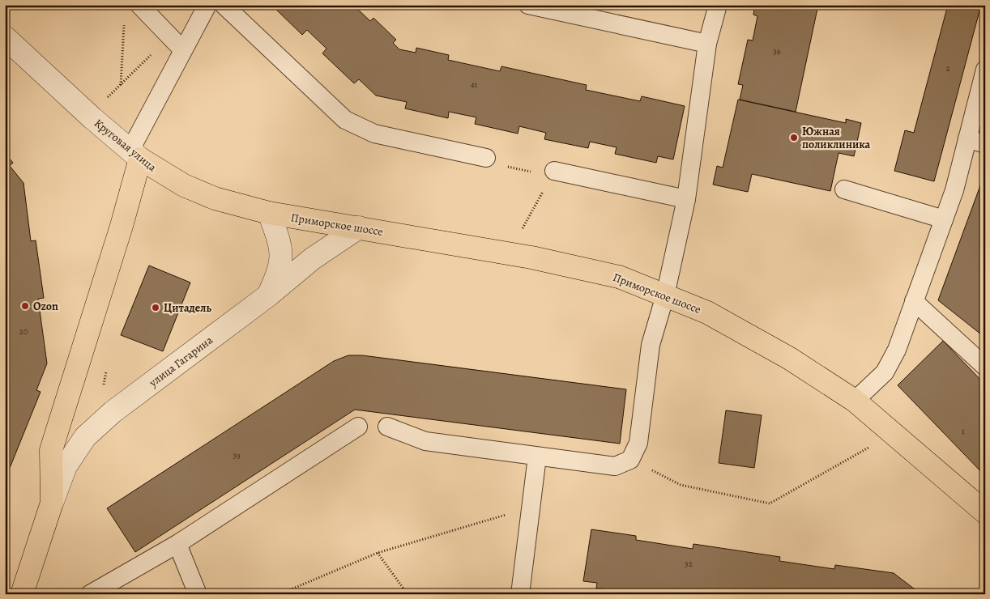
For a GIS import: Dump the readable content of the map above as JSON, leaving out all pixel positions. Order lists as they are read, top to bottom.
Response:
{
  "streets": {
    "main road": ["Круговая улица", "Приморское шоссе", "улица Гагарина"]
  },
  "crossings": [
    ["Круговая улица", "Приморское шоссе"],
    ["Круговая улица", "улица Гагарина"],
    ["Приморское шоссе", "улица Гагарина"]
  ],
  "places": ["Южная поликлиника", "Ozon", "Цитадель"],
  "house_numbers": [
    "36",
    "2",
    "41",
    "20",
    "1",
    "39",
    "32"
  ]
}
